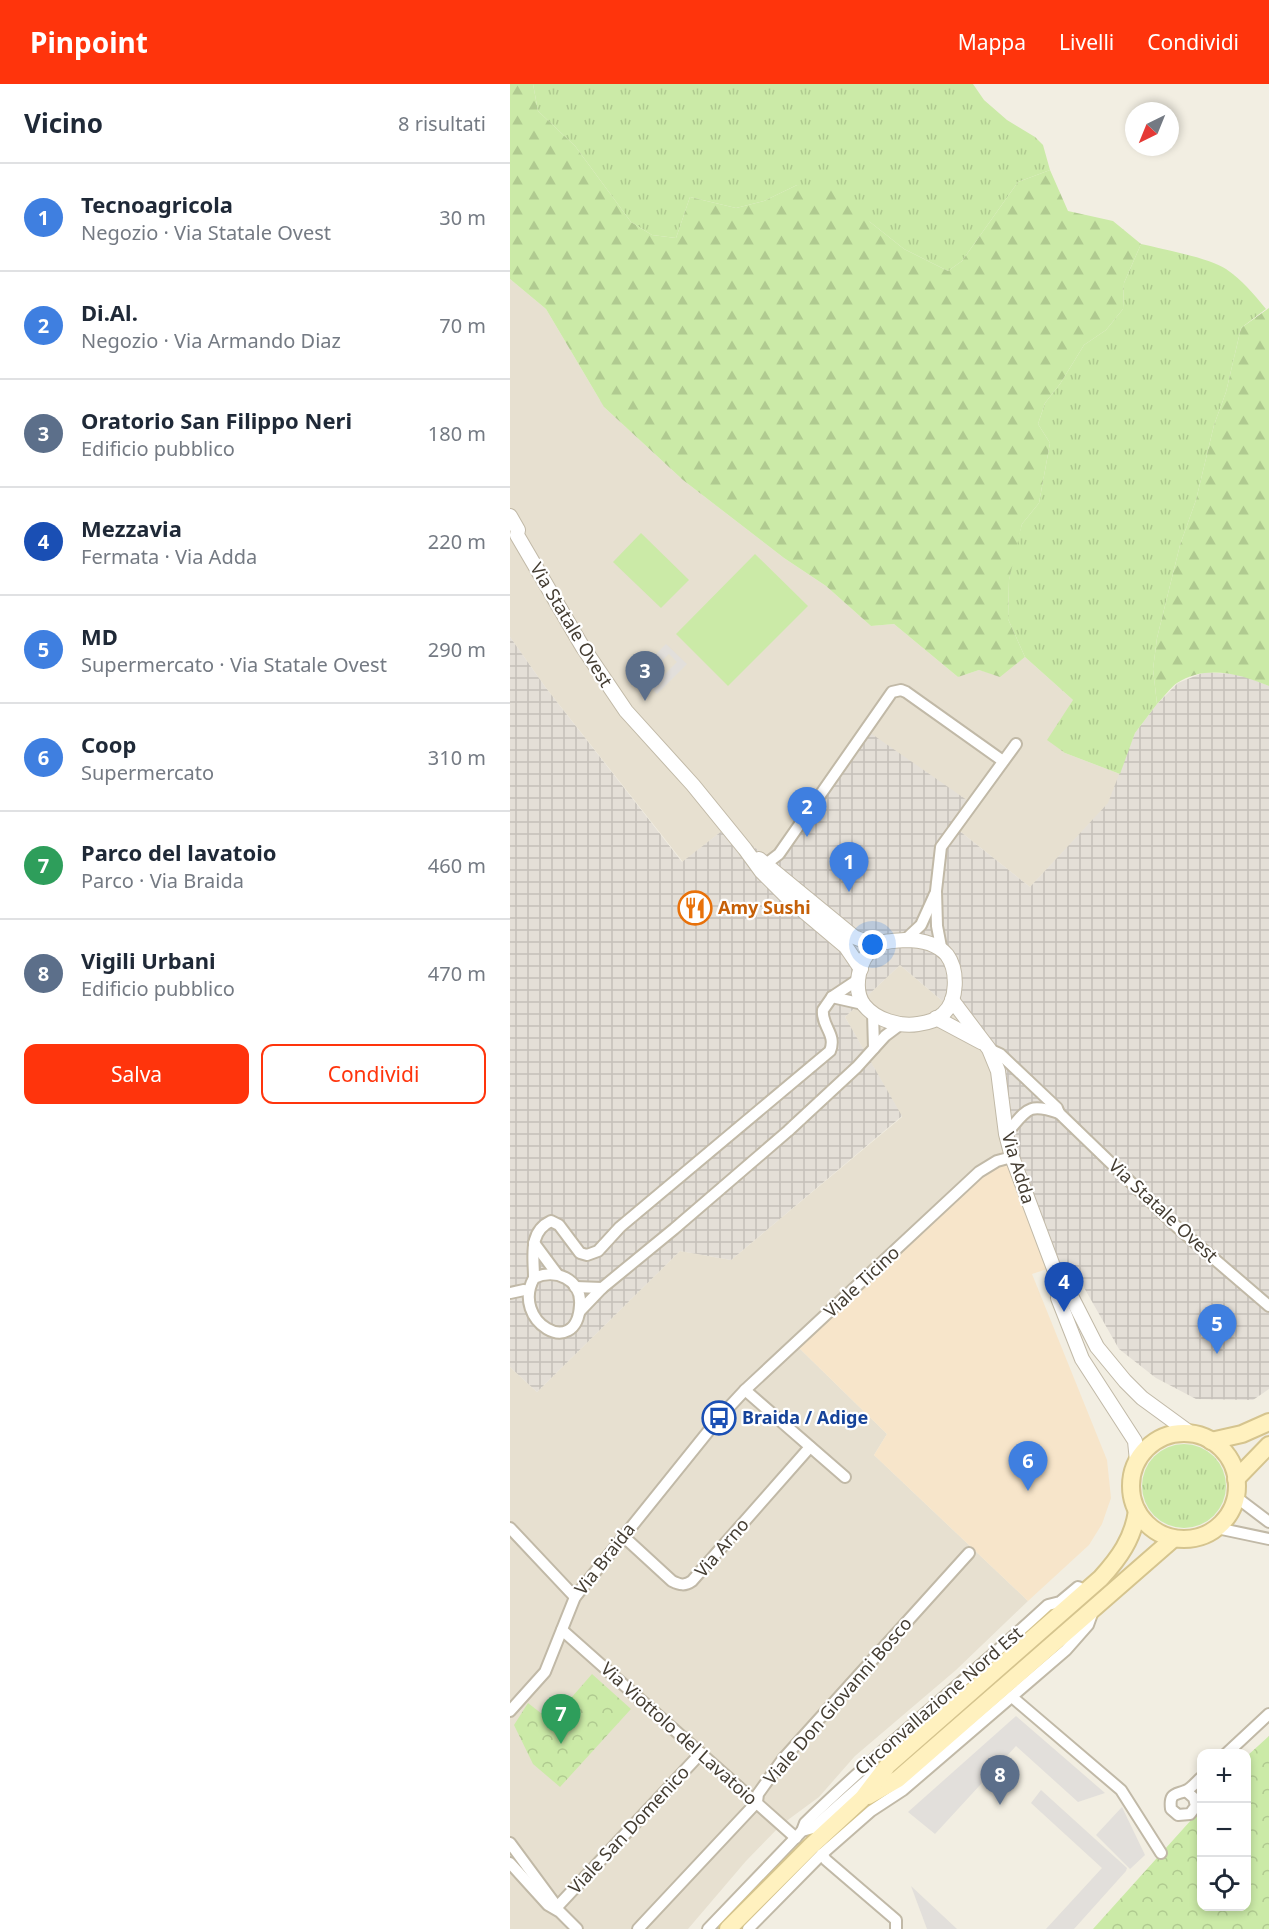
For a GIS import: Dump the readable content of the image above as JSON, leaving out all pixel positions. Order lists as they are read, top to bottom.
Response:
{
  "streets": {
    "main road": ["Circonvallazione Nord Est"],
    "street": [
      "Via Statale Ovest",
      "Via Adda",
      "Viale Ticino",
      "Via Arno",
      "Via Braida",
      "Viale Don Giovanni Bosco",
      "Via Viottolo del Lavatoio",
      "Viale San Domenico"
    ]
  },
  "crossings": [
    ["Via Statale Ovest", "Via Adda"],
    ["Via Adda", "Viale Ticino"],
    ["Viale Ticino", "Via Braida"],
    ["Via Arno", "Via Braida"],
    ["Via Braida", "Via Viottolo del Lavatoio"],
    ["Viale Don Giovanni Bosco", "Via Viottolo del Lavatoio"],
    ["Circonvallazione Nord Est", "Via Viottolo del Lavatoio"],
    ["Via Viottolo del Lavatoio", "Viale San Domenico"]
  ],
  "places": {
    "restaurant": ["Amy Sushi"],
    "bus stop": ["Braida / Adige"]
  },
  "north": "bottom left",
  "page": {
    "header": "Pinpoint",
    "nav": ["Mappa", "Livelli", "Condividi"],
    "heading": ["Vicino", "8 risultati"],
    "list": [
      {
        "mark": "1",
        "name": "Tecnoagricola",
        "note": "Negozio · Via Statale Ovest",
        "value": "30 m"
      },
      {
        "mark": "2",
        "name": "Di.Al.",
        "note": "Negozio · Via Armando Diaz",
        "value": "70 m"
      },
      {
        "mark": "3",
        "name": "Oratorio San Filippo Neri",
        "note": "Edificio pubblico",
        "value": "180 m"
      },
      {
        "mark": "4",
        "name": "Mezzavia",
        "note": "Fermata · Via Adda",
        "value": "220 m"
      },
      {
        "mark": "5",
        "name": "MD",
        "note": "Supermercato · Via Statale Ovest",
        "value": "290 m"
      },
      {
        "mark": "6",
        "name": "Coop",
        "note": "Supermercato",
        "value": "310 m"
      },
      {
        "mark": "7",
        "name": "Parco del lavatoio",
        "note": "Parco · Via Braida",
        "value": "460 m"
      },
      {
        "mark": "8",
        "name": "Vigili Urbani",
        "note": "Edificio pubblico",
        "value": "470 m"
      }
    ],
    "pins": [
      "3",
      "2",
      "1",
      "4",
      "5",
      "6",
      "7",
      "8"
    ],
    "buttons": ["Salva", "Condividi"],
    "map_buttons": ["+", "−"]
  }
}
